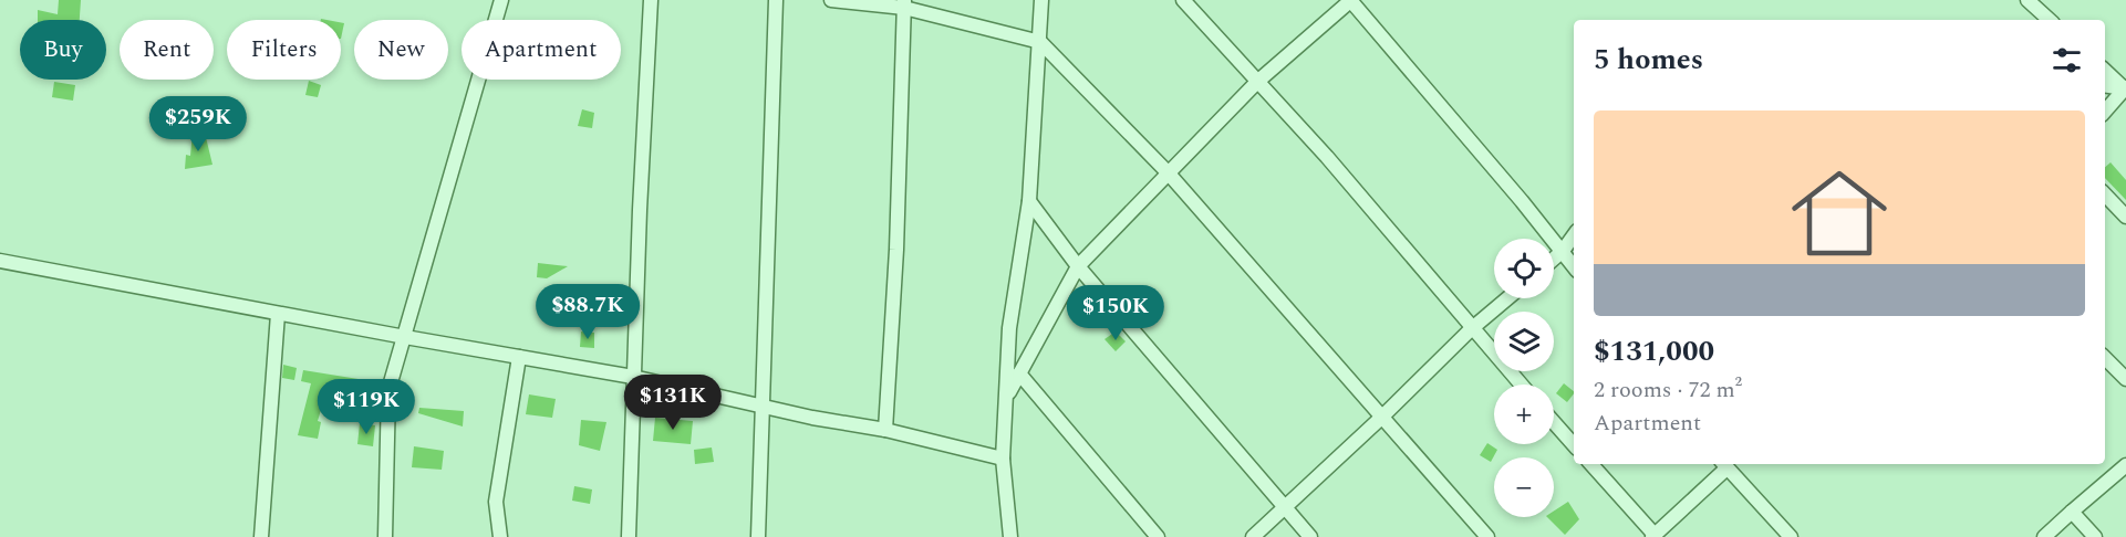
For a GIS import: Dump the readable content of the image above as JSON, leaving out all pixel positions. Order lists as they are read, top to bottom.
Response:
{
  "page": {
    "chip": [
      "Buy",
      "Rent",
      "Filters",
      "New",
      "Apartment"
    ],
    "heading": "5 homes",
    "price": [
      "$259K",
      "$88.7K",
      "$150K",
      "$131K",
      "$119K"
    ],
    "list": [
      {
        "name": "$131,000",
        "note": "2 rooms · 72 m² · Apartment"
      }
    ],
    "map_buttons": ["+", "−"]
  }
}
